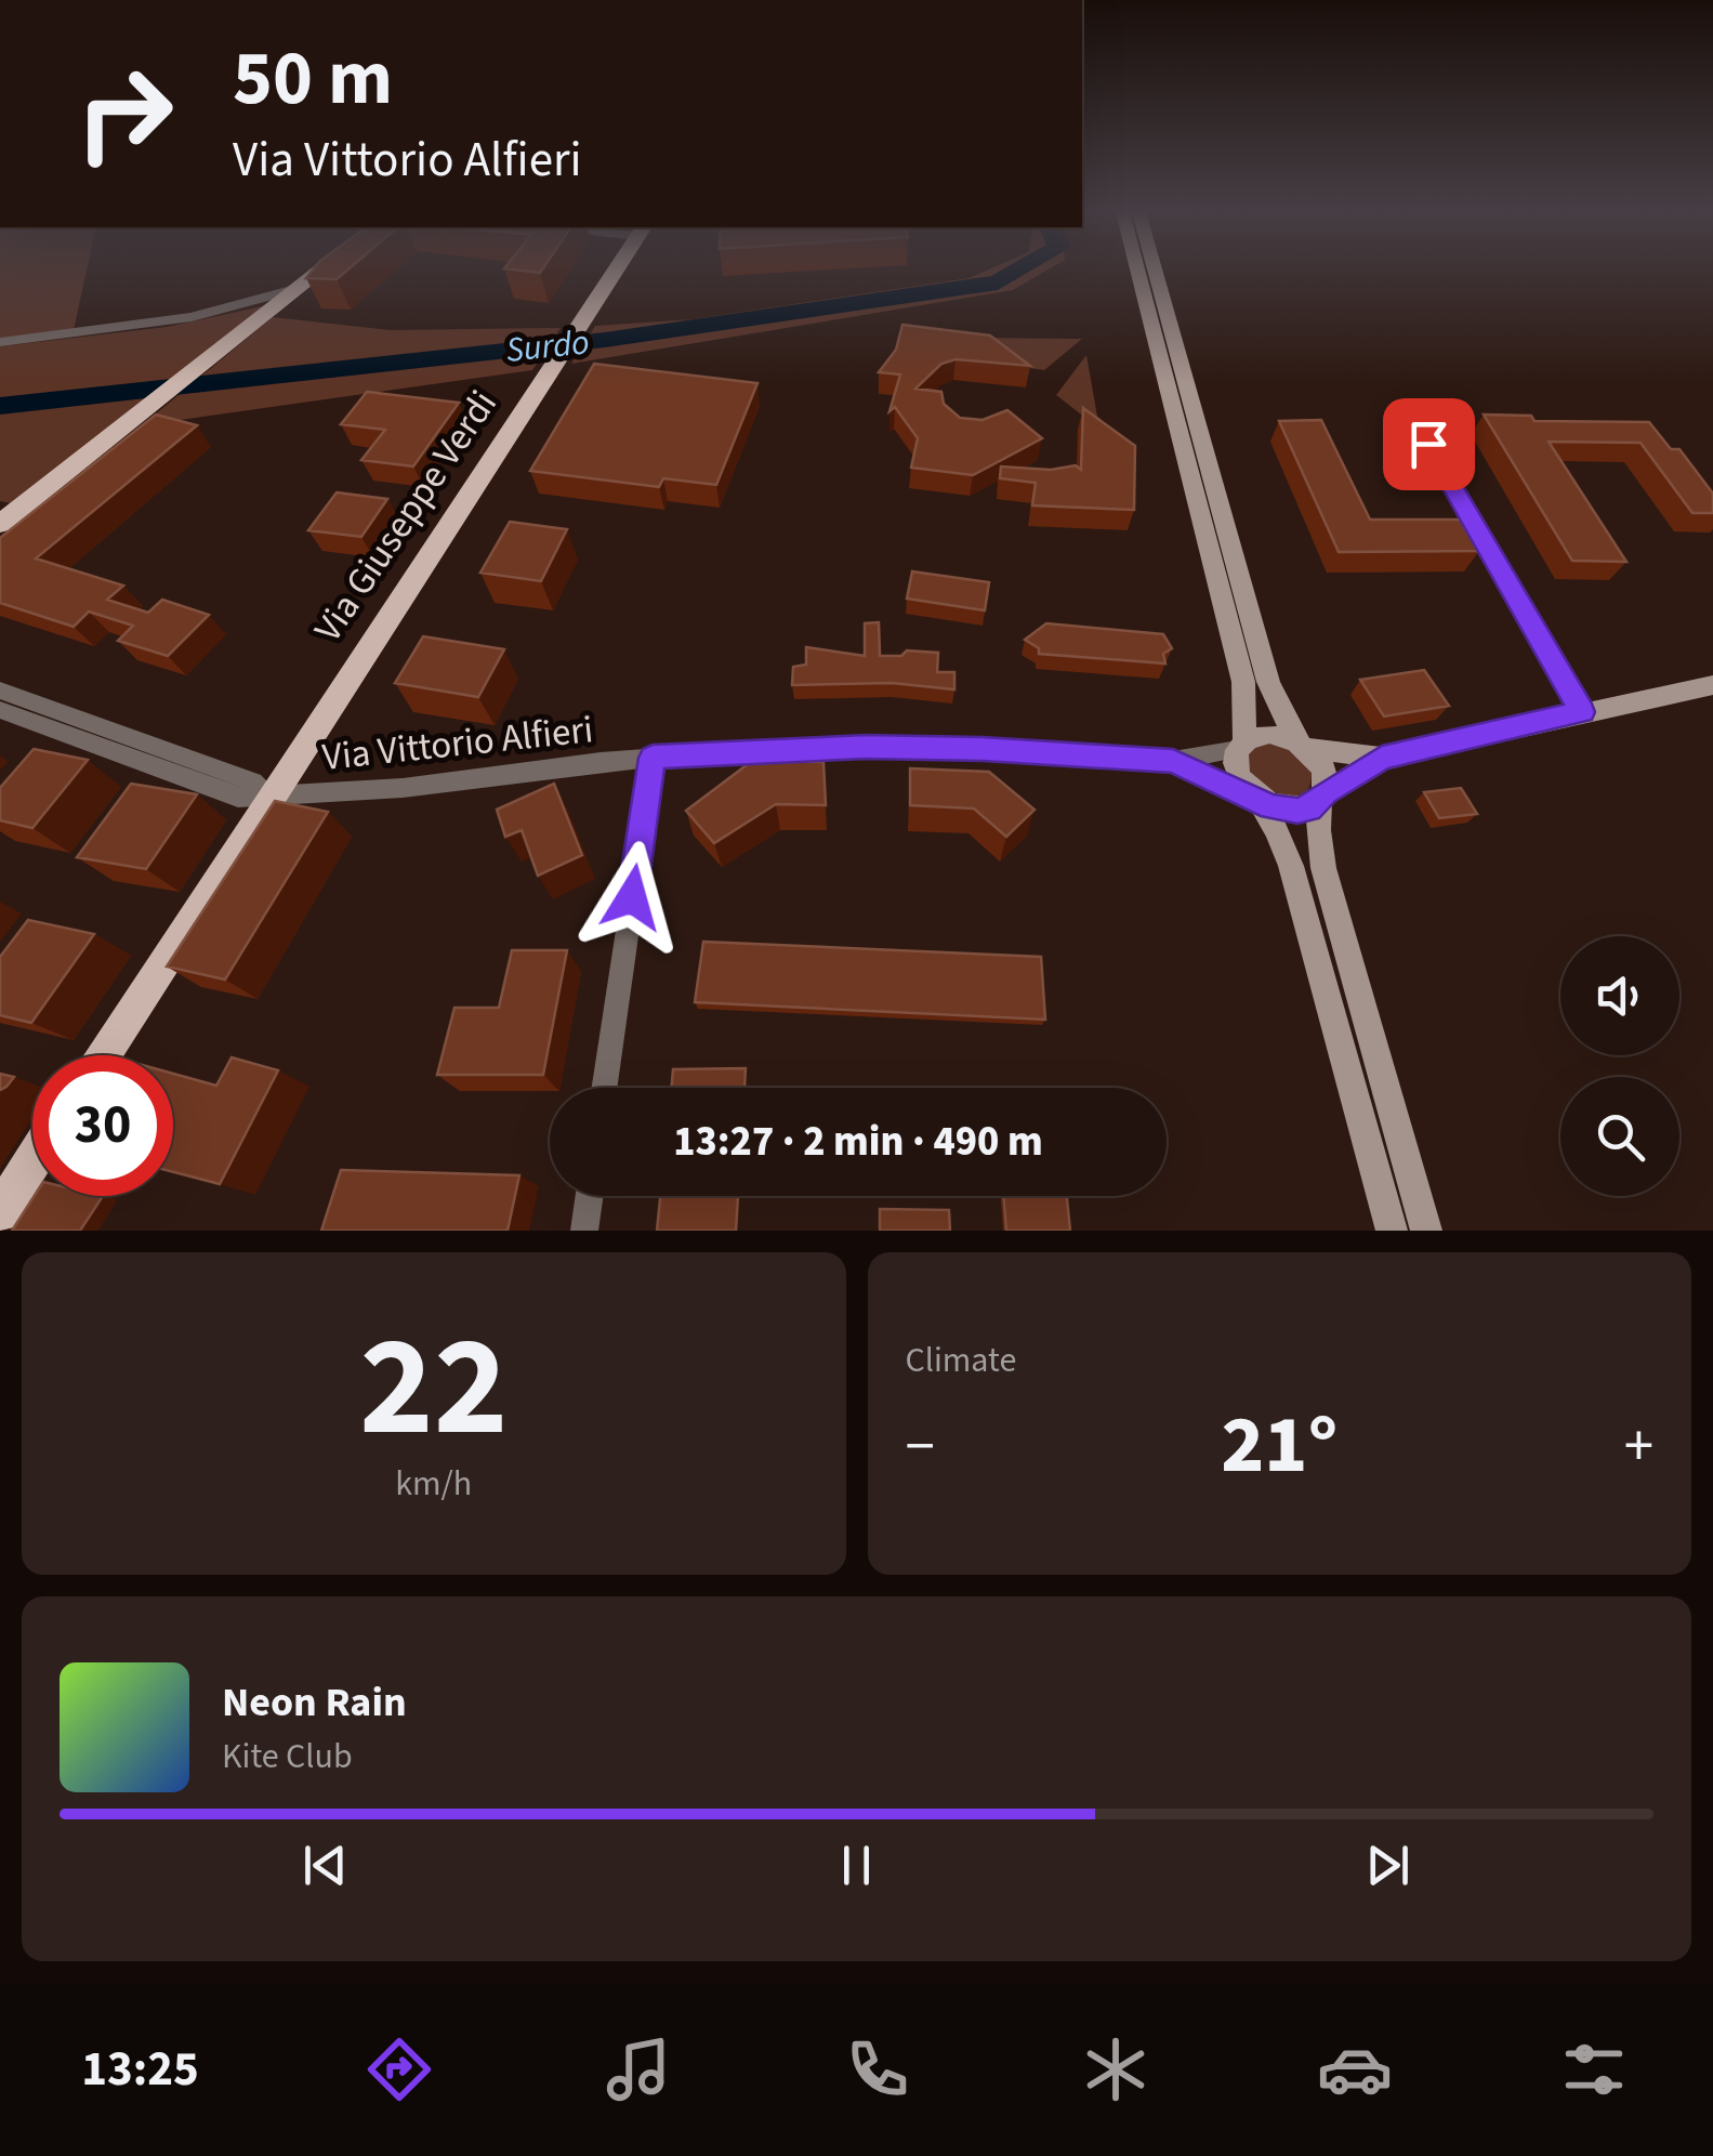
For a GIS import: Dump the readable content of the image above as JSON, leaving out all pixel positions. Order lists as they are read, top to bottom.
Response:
{
  "streets": {
    "main road": ["Via Giuseppe Verdi"],
    "street": ["Via Vittorio Alfieri"]
  },
  "crossings": [
    ["Via Giuseppe Verdi", "Via Vittorio Alfieri"]
  ],
  "water": ["Surdo"],
  "page": {
    "turn": ["50 m", "Via Vittorio Alfieri"],
    "limit": "30",
    "trip": "13:27 · 2 min · 490 m",
    "tile": [
      ["22", "km/h"],
      "Climate"
    ],
    "heat": ["−", "21°", "+"],
    "song": ["Neon Rain", "Kite Club"],
    "tabs": "13:25"
  }
}
